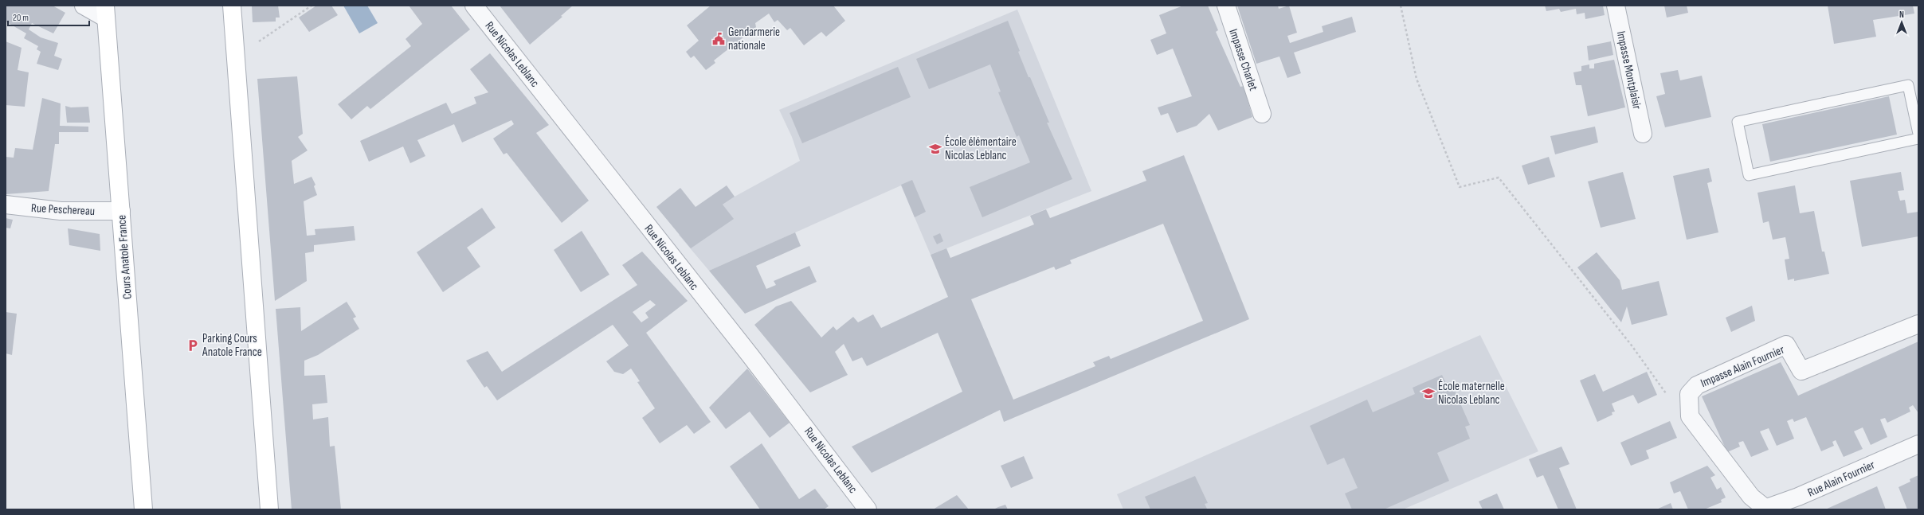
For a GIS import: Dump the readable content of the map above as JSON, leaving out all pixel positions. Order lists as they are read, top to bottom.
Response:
{
  "streets": {
    "main road": ["Cours Anatole France"],
    "street": [
      "Rue Nicolas Leblanc",
      "Impasse Charlet",
      "Impasse Montplaisir",
      "Rue Peschereau",
      "Impasse Alain Fournier",
      "Rue Alain Fournier"
    ]
  },
  "crossings": [
    ["Rue Peschereau", "Cours Anatole France"],
    ["Impasse Alain Fournier", "Rue Alain Fournier"]
  ],
  "places": {
    "public building": ["Gendarmerie nationale"],
    "school or university": ["École élémentaire Nicolas Leblanc", "École maternelle Nicolas Leblanc"],
    "parking": ["Parking Cours Anatole France"]
  },
  "scale_bar": "20 m",
  "north": "top"
}
